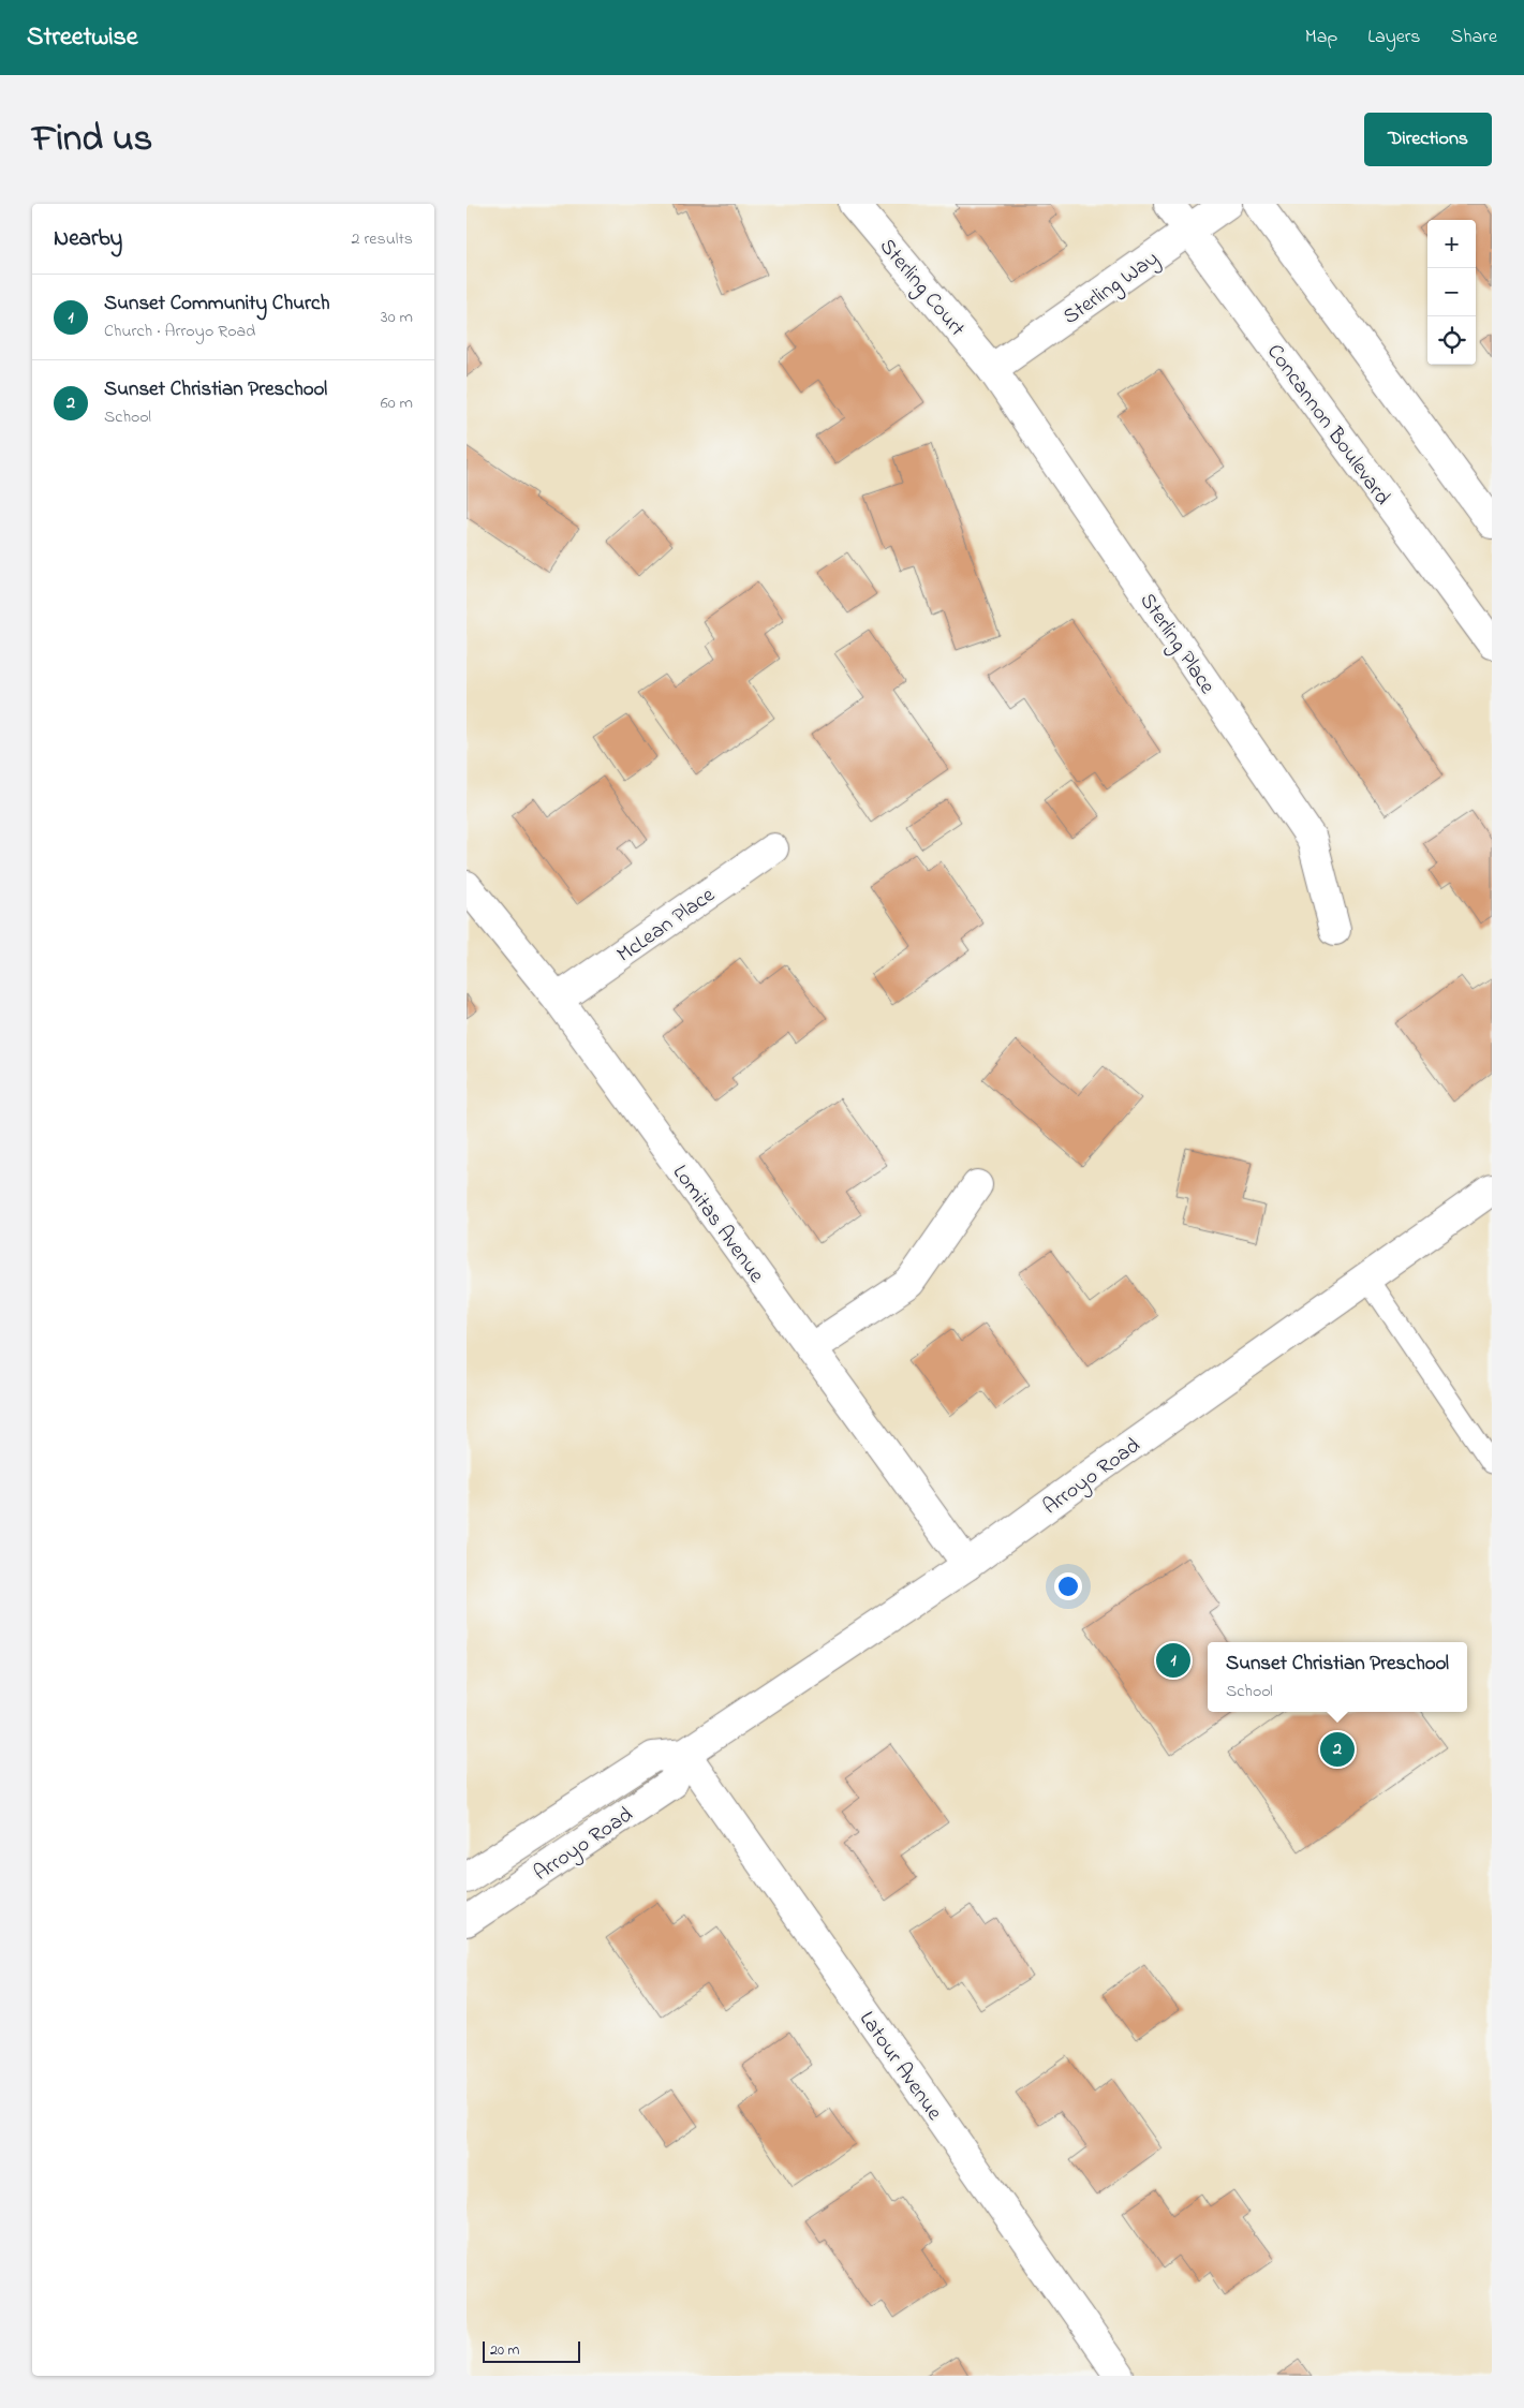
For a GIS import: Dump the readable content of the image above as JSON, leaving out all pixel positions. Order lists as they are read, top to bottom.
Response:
{
  "streets": {
    "street": [
      "Sterling Court",
      "Sterling Way",
      "Concannon Boulevard",
      "Sterling Place",
      "McLean Place",
      "Lomitas Avenue",
      "Arroyo Road",
      "Latour Avenue"
    ]
  },
  "crossings": [
    ["Sterling Court", "Sterling Way"],
    ["Sterling Court", "Sterling Place"],
    ["Sterling Way", "Concannon Boulevard"],
    ["Sterling Way", "Sterling Place"],
    ["McLean Place", "Lomitas Avenue"],
    ["Lomitas Avenue", "Arroyo Road"],
    ["Arroyo Road", "Latour Avenue"]
  ],
  "scale_bar": "20 m",
  "page": {
    "header": "Streetwise",
    "nav": ["Map", "Layers", "Share"],
    "title": "Find us",
    "buttons": "Directions",
    "heading": ["Nearby", "2 results"],
    "map_buttons": ["+", "−"],
    "list": [
      {
        "mark": "1",
        "name": "Sunset Community Church",
        "note": "Church · Arroyo Road",
        "value": "30 m"
      },
      {
        "mark": "2",
        "name": "Sunset Christian Preschool",
        "note": "School",
        "value": "60 m"
      }
    ],
    "pins": ["1", "2"],
    "popup": ["Sunset Christian Preschool", "School"],
    "scale": "20 m"
  }
}
